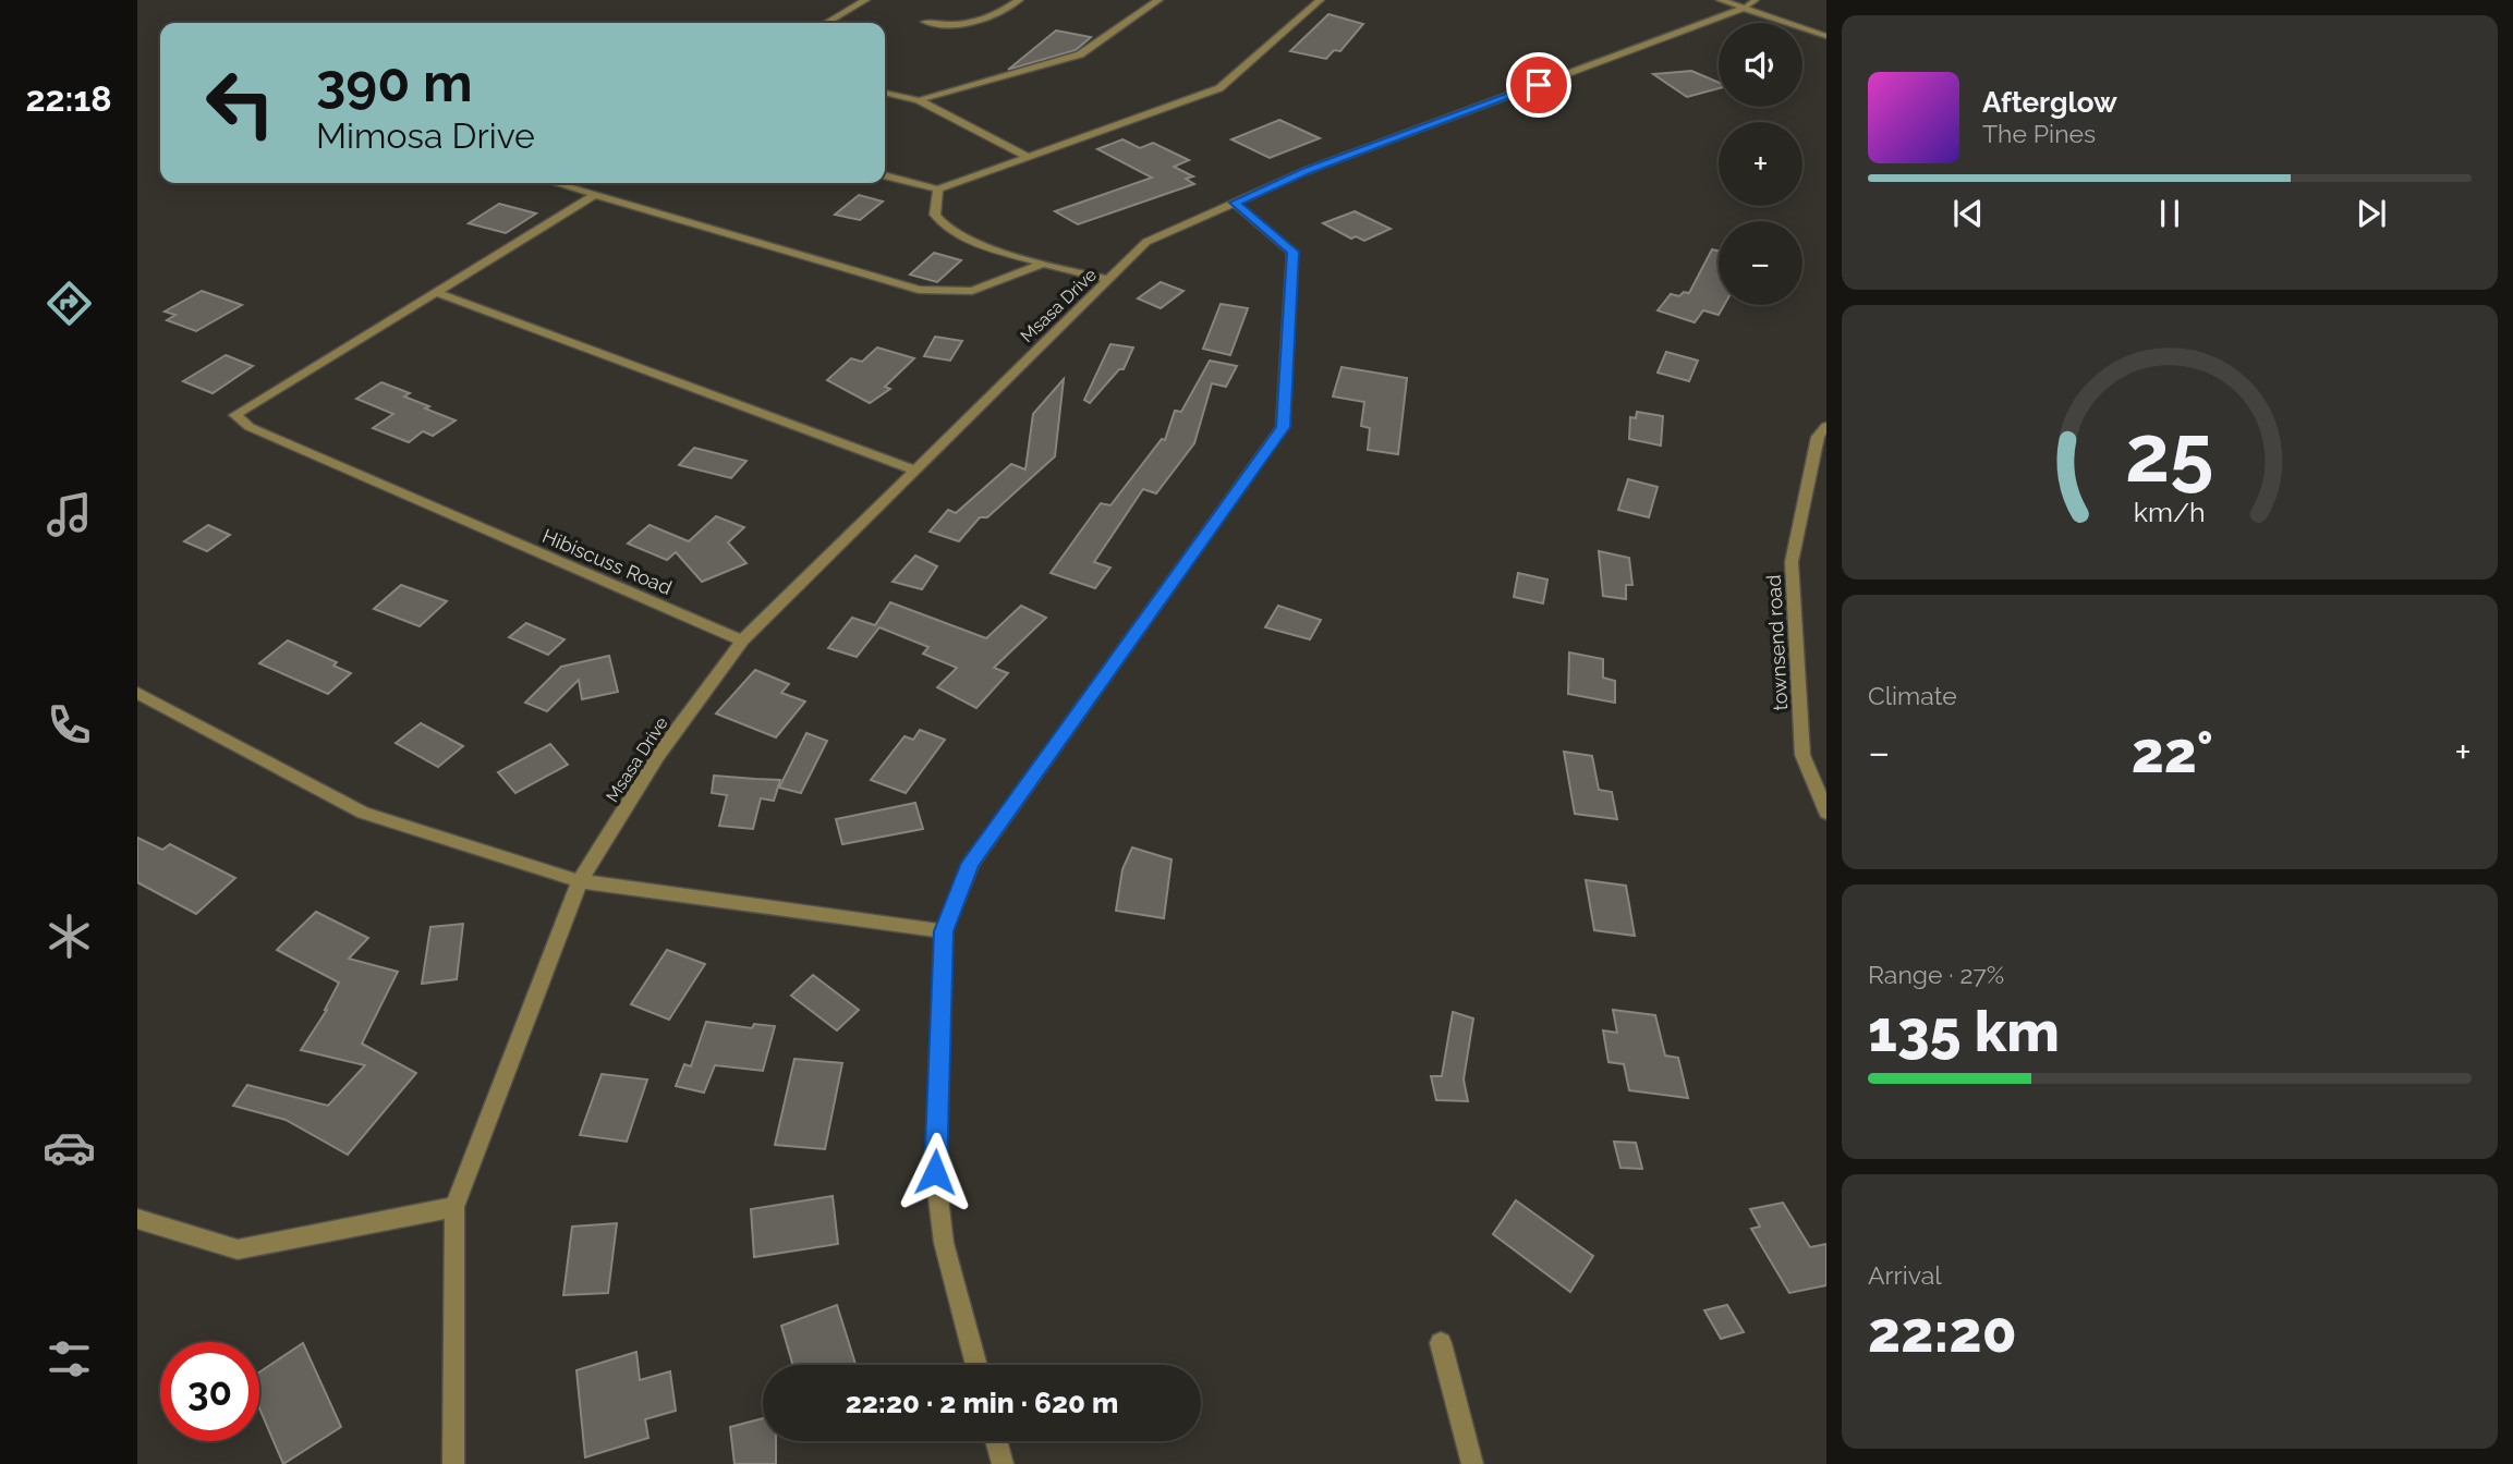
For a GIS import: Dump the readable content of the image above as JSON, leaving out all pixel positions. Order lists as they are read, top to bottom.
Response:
{
  "streets": {
    "street": ["Msasa Drive", "Hibiscuss Road", "townsend road"]
  },
  "crossings": [
    ["Msasa Drive", "Hibiscuss Road"]
  ],
  "page": {
    "tabs": "22:18",
    "map_buttons": ["+", "−"],
    "turn": ["390 m", "Mimosa Drive"],
    "song": ["Afterglow", "The Pines"],
    "tile": [
      "Climate",
      ["Range · 27%", "135 km"],
      ["Arrival", "22:20"]
    ],
    "heat": ["−", "22°", "+"],
    "limit": "30",
    "trip": "22:20 · 2 min · 620 m",
    "gauge": ["25", "km/h"]
  }
}
